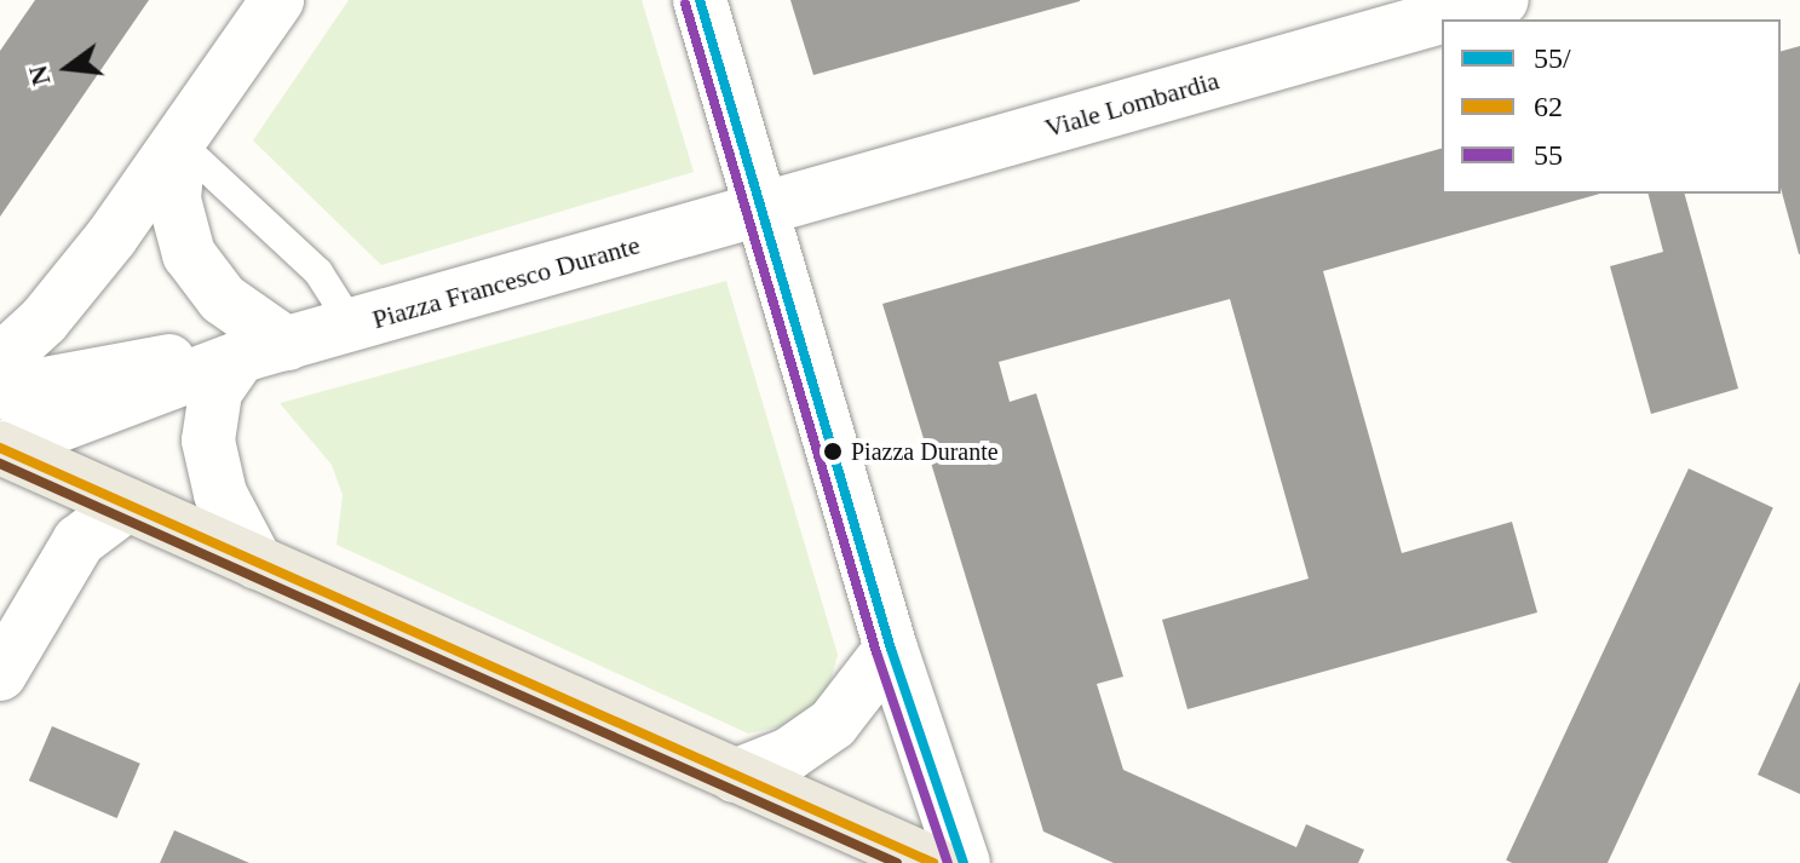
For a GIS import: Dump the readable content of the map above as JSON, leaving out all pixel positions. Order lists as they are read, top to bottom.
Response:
{
  "streets": {
    "main road": ["Piazza Francesco Durante"],
    "street": ["Viale Lombardia"]
  },
  "crossings": [
    ["Viale Lombardia", "Piazza Francesco Durante"]
  ],
  "places": ["Piazza Durante"],
  "lines": ["transit line 55/", "transit line 55", "transit line 62"],
  "legend": ["55/", "62", "55"],
  "north": "left"
}
